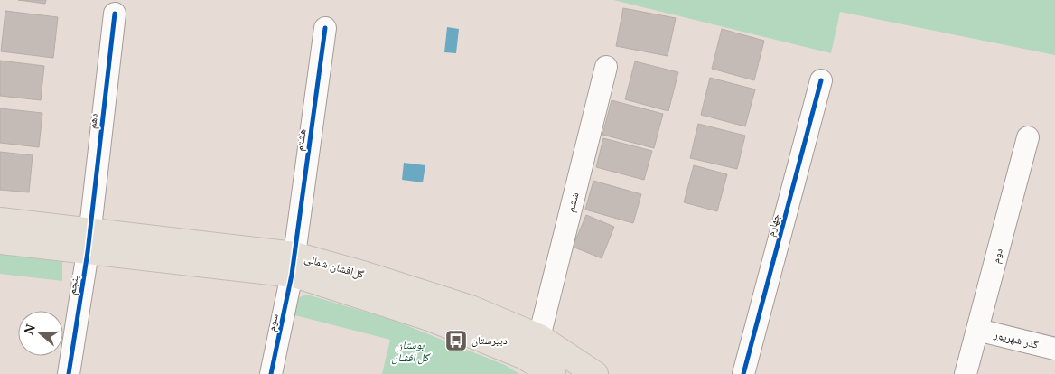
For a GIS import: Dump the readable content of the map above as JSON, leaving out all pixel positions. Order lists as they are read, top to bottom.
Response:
{
  "streets": {
    "main road": ["گل‌افشان شمالی"],
    "street": [
      "دهم",
      "هشتم",
      "ششم",
      "چهارم",
      "دوم",
      "پنجم",
      "سوم",
      "گذر شهریور"
    ]
  },
  "crossings": [
    ["دهم", "گل‌افشان شمالی"],
    ["دهم", "پنجم"],
    ["هشتم", "گل‌افشان شمالی"],
    ["هشتم", "سوم"],
    ["ششم", "گل‌افشان شمالی"],
    ["دوم", "گذر شهریور"],
    ["گل‌افشان شمالی", "پنجم"],
    ["گل‌افشان شمالی", "سوم"]
  ],
  "parks": ["بوستان گل افشان"],
  "places": {
    "bus stop": ["دبیرستان"]
  },
  "north": "left"
}
